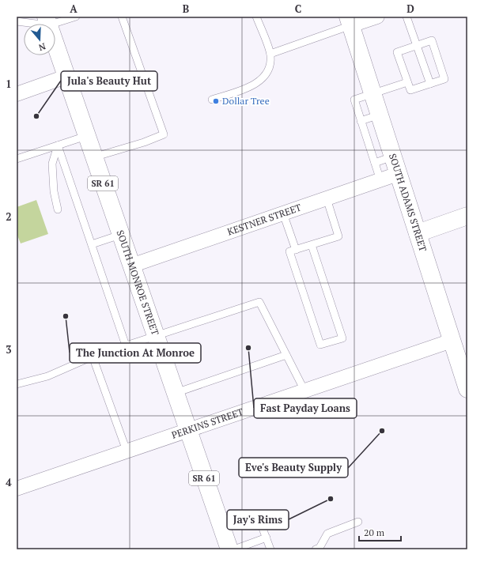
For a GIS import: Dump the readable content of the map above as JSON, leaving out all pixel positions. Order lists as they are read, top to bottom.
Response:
{
  "streets": {
    "main road": ["SR 61", "SOUTH ADAMS STREET", "SOUTH MONROE STREET"],
    "street": ["KESTNER STREET", "PERKINS STREET"]
  },
  "crossings": [
    ["SOUTH ADAMS STREET", "KESTNER STREET"],
    ["SOUTH ADAMS STREET", "PERKINS STREET"],
    ["KESTNER STREET", "SOUTH MONROE STREET"],
    ["SOUTH MONROE STREET", "PERKINS STREET"]
  ],
  "places": [
    "Dollar Tree",
    "Jula's Beauty Hut",
    "The Junction At Monroe",
    "Fast Payday Loans",
    "Eve's Beauty Supply",
    "Jay's Rims"
  ],
  "scale_bar": "20 m",
  "north": "bottom",
  "grid": {
    "columns": [
      "A",
      "B",
      "C",
      "D"
    ],
    "rows": [
      "1",
      "2",
      "3",
      "4"
    ]
  }
}
